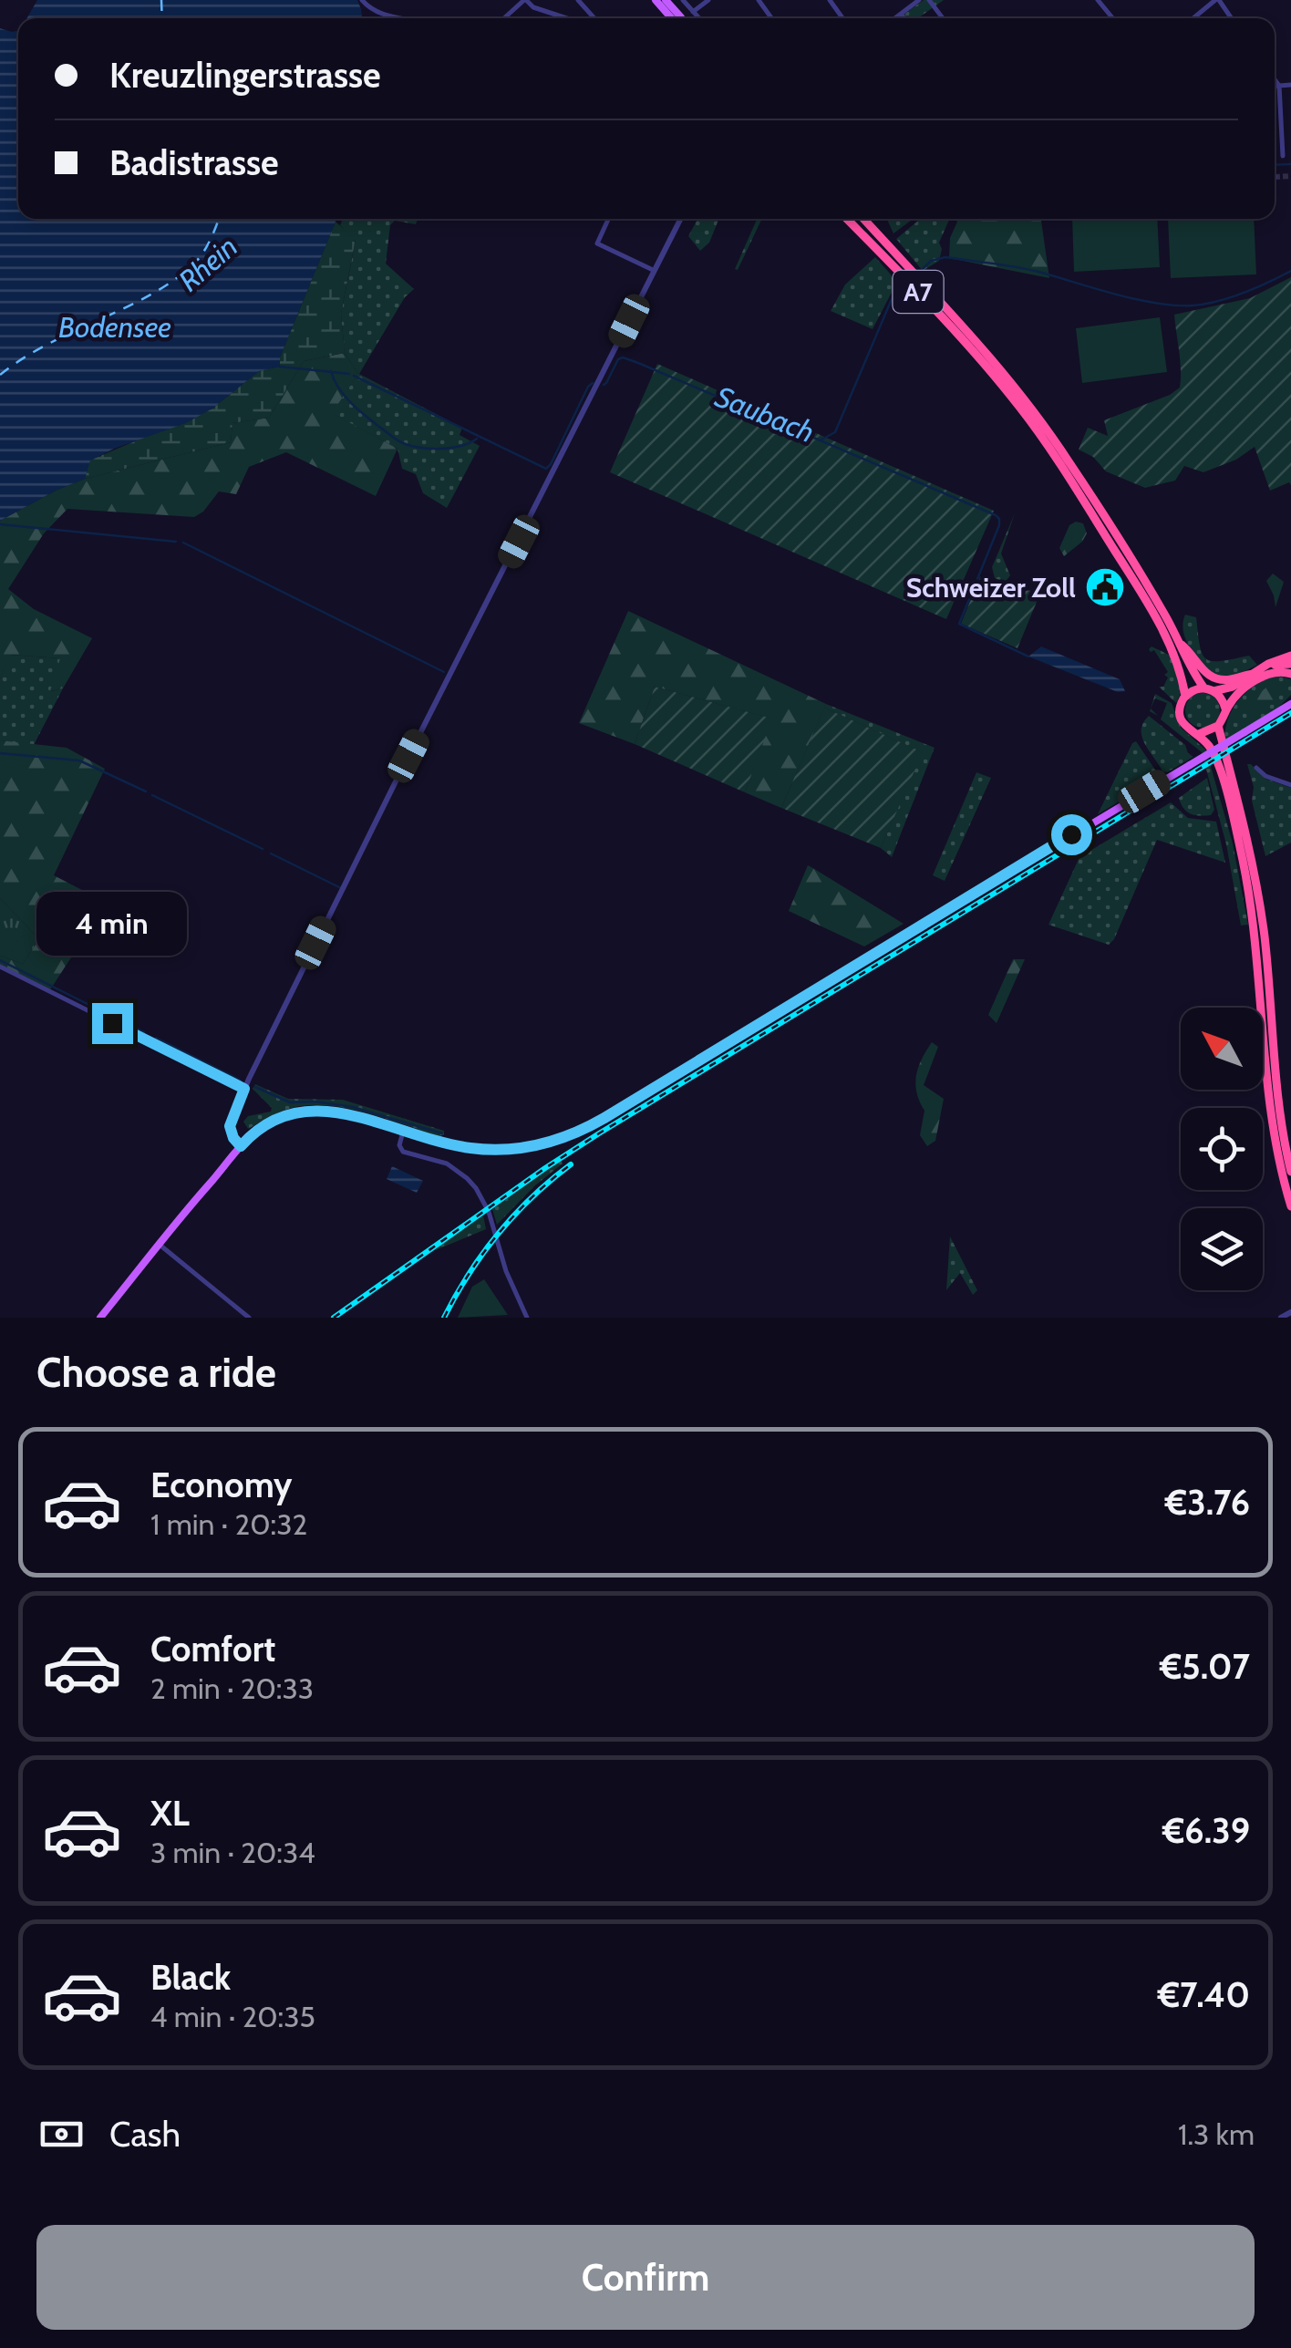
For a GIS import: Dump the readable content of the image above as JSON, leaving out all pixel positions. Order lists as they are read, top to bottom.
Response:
{
  "streets": {
    "highway": ["A7"]
  },
  "water": ["Rhein", "Bodensee", "Saubach"],
  "places": {
    "public building": ["Schweizer Zoll"]
  },
  "north": "top left",
  "page": {
    "banner": ["Kreuzlingerstrasse", "Badistrasse"],
    "bubble": "4 min",
    "heading": "Choose a ride",
    "list": [
      {
        "name": "Economy",
        "note": "1 min · 20:32",
        "value": "€3.76"
      },
      {
        "name": "Comfort",
        "note": "2 min · 20:33",
        "value": "€5.07"
      },
      {
        "name": "XL",
        "note": "3 min · 20:34",
        "value": "€6.39"
      },
      {
        "name": "Black",
        "note": "4 min · 20:35",
        "value": "€7.40"
      }
    ],
    "pay": ["Cash", "1.3 km"],
    "buttons": "Confirm"
  }
}
